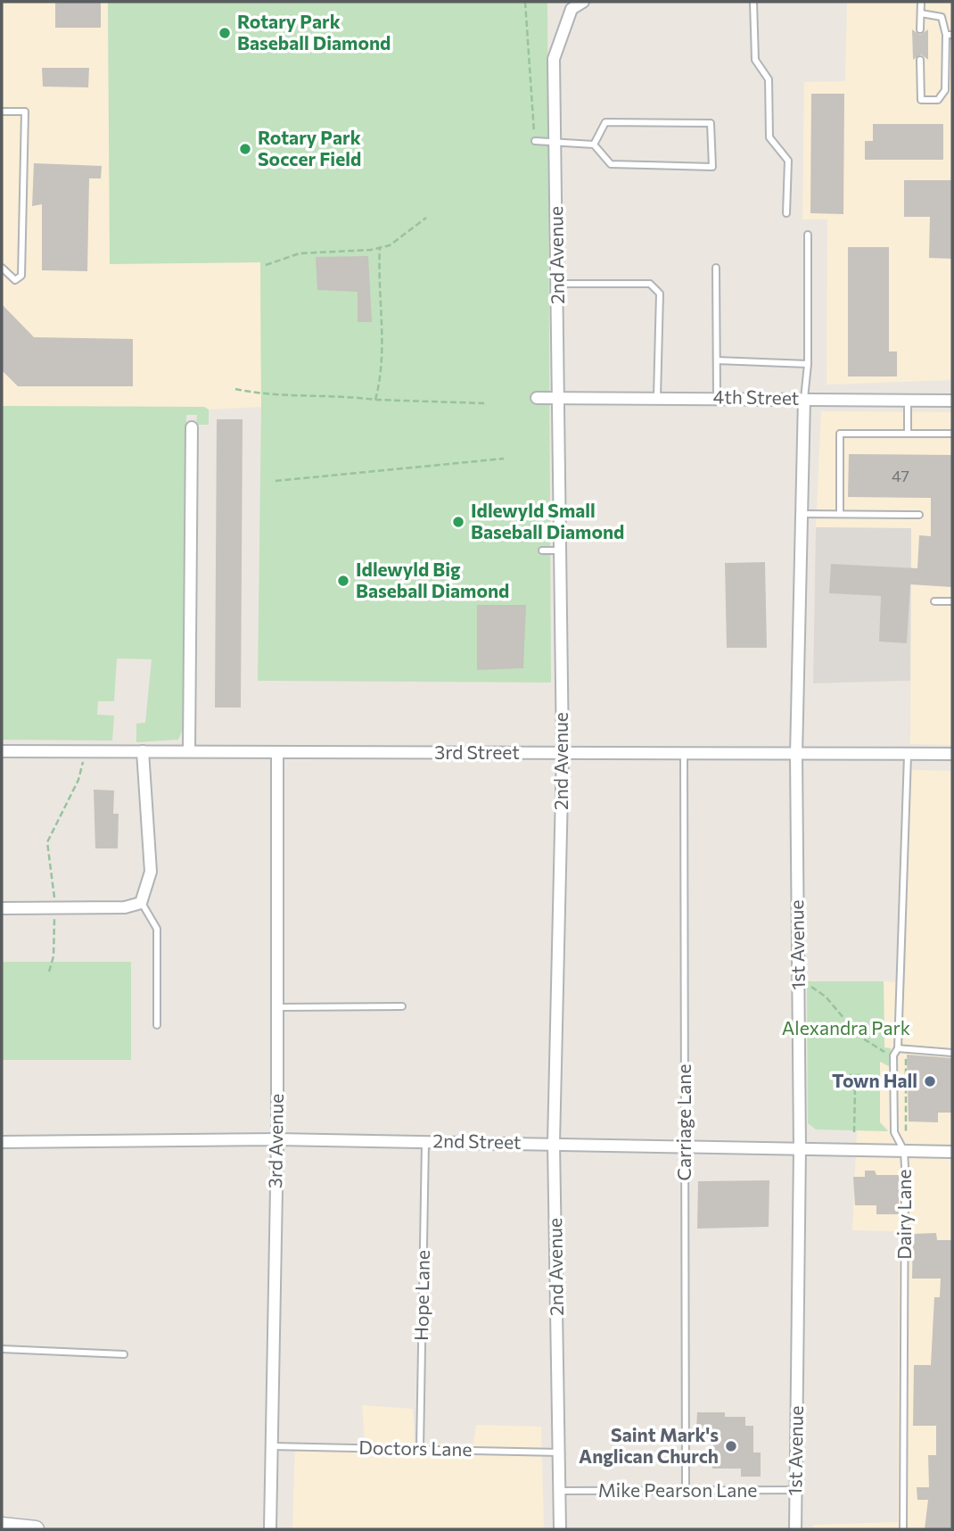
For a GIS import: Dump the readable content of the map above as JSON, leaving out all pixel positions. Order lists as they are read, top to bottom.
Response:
{
  "streets": {
    "street": [
      "2nd Avenue",
      "4th Street",
      "3rd Street",
      "1st Avenue",
      "3rd Avenue",
      "2nd Street"
    ],
    "lane": [
      "Carriage Lane",
      "Dairy Lane",
      "Hope Lane",
      "Doctors Lane",
      "Mike Pearson Lane"
    ]
  },
  "crossings": [
    ["2nd Avenue", "4th Street"],
    ["2nd Avenue", "3rd Street"],
    ["2nd Avenue", "2nd Street"],
    ["2nd Avenue", "Doctors Lane"],
    ["2nd Avenue", "Mike Pearson Lane"],
    ["4th Street", "1st Avenue"],
    ["3rd Street", "1st Avenue"],
    ["3rd Street", "Carriage Lane"],
    ["3rd Street", "3rd Avenue"],
    ["1st Avenue", "2nd Street"],
    ["1st Avenue", "Mike Pearson Lane"],
    ["Carriage Lane", "2nd Street"],
    ["Carriage Lane", "Mike Pearson Lane"],
    ["3rd Avenue", "2nd Street"],
    ["3rd Avenue", "Doctors Lane"],
    ["2nd Street", "Dairy Lane"],
    ["2nd Street", "Hope Lane"],
    ["Hope Lane", "Doctors Lane"]
  ],
  "parks": ["Alexandra Park"],
  "places": [
    "Rotary Park Baseball Diamond",
    "Rotary Park Soccer Field",
    "Idlewyld Small Baseball Diamond",
    "Idlewyld Big Baseball Diamond",
    "Town Hall",
    "Saint Mark's Anglican Church"
  ],
  "house_numbers": ["47"]
}
